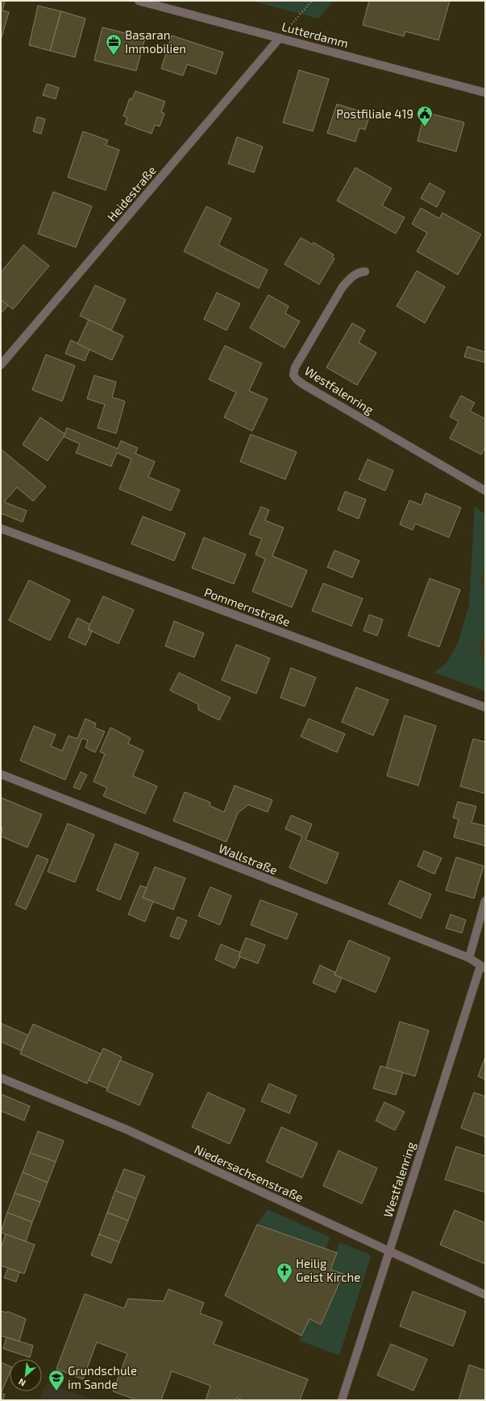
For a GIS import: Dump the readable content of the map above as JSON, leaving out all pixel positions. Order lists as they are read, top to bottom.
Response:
{
  "streets": {
    "street": [
      "Lutterdamm",
      "Heidestraße",
      "Westfalenring",
      "Pommernstraße",
      "Wallstraße",
      "Niedersachsenstraße"
    ]
  },
  "crossings": [
    ["Lutterdamm", "Heidestraße"],
    ["Westfalenring", "Wallstraße"],
    ["Westfalenring", "Niedersachsenstraße"]
  ],
  "places": {
    "office": ["Basaran Immobilien"],
    "public building": ["Postfiliale 419"],
    "church": ["Heilig Geist Kirche"],
    "school or university": ["Grundschule im Sande"]
  },
  "north": "bottom left"
}
